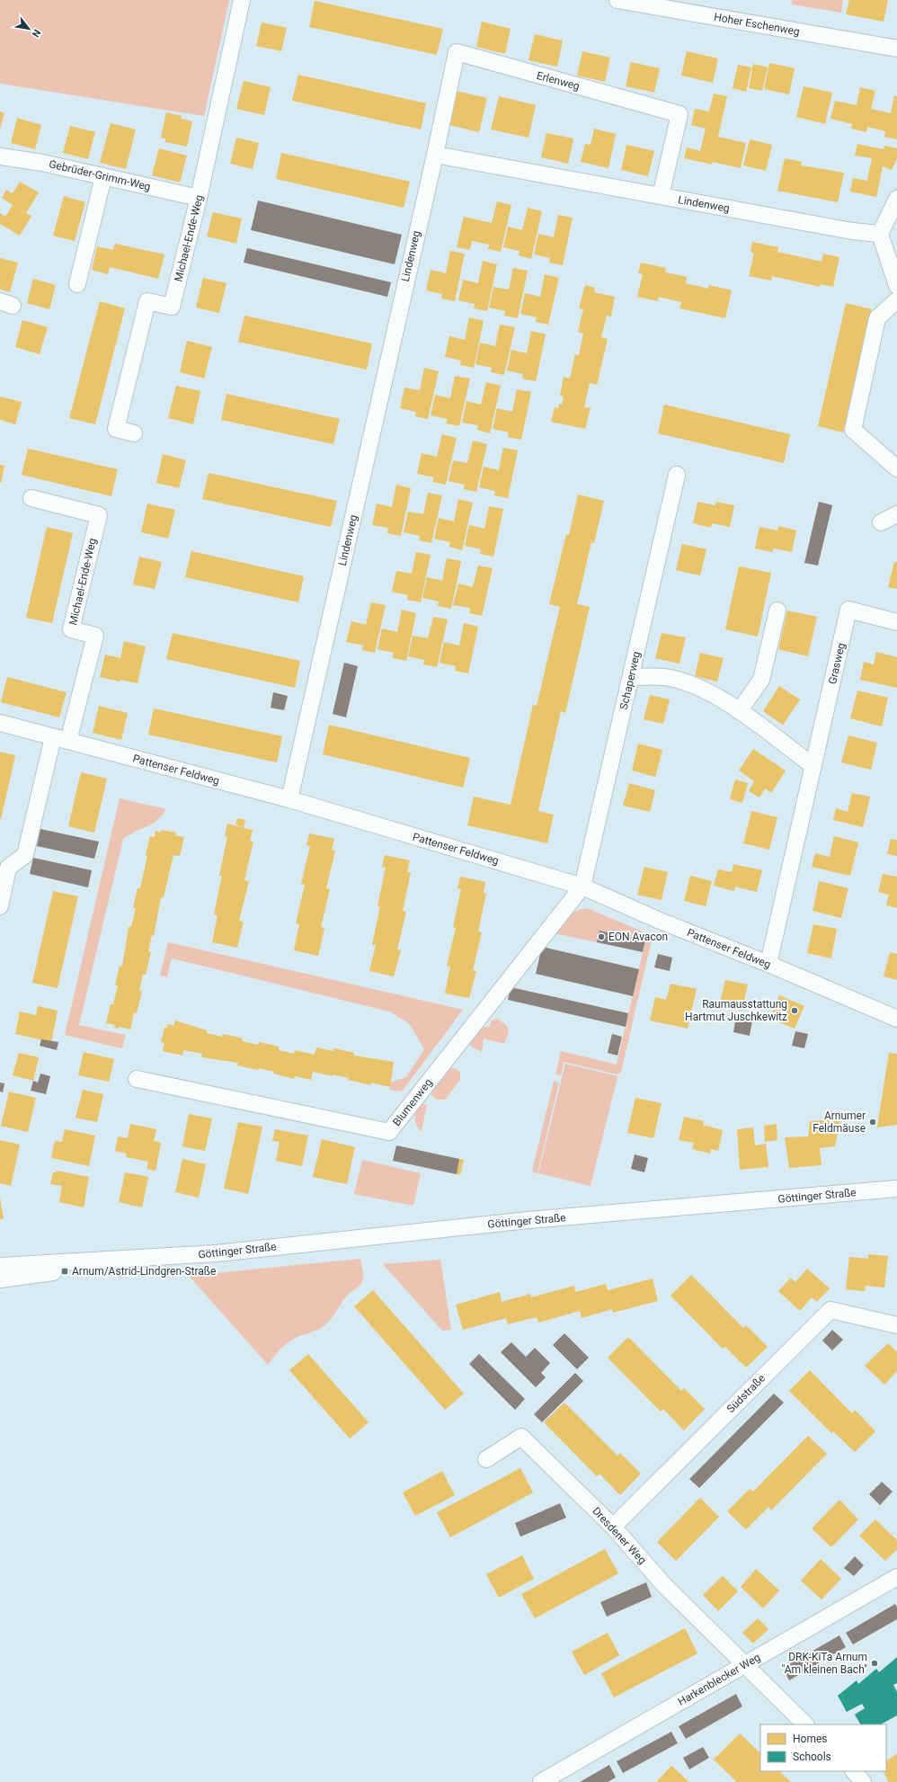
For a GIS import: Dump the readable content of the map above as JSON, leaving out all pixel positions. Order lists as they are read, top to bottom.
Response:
{
  "streets": {
    "street": [
      "Hoher Eschenweg",
      "Erlenweg",
      "Gebrüder-Grimm-Weg",
      "Lindenweg",
      "Michael-Ende-Weg",
      "Grasweg",
      "Schaperweg",
      "Pattenser Feldweg",
      "Blumenweg",
      "Göttinger Straße",
      "Südstraße",
      "Dresdener Weg",
      "Harkenblecker Weg"
    ]
  },
  "crossings": [
    ["Erlenweg", "Lindenweg"],
    ["Gebrüder-Grimm-Weg", "Michael-Ende-Weg"],
    ["Lindenweg", "Pattenser Feldweg"],
    ["Michael-Ende-Weg", "Pattenser Feldweg"],
    ["Grasweg", "Pattenser Feldweg"],
    ["Schaperweg", "Pattenser Feldweg"],
    ["Schaperweg", "Blumenweg"],
    ["Pattenser Feldweg", "Blumenweg"],
    ["Südstraße", "Dresdener Weg"],
    ["Dresdener Weg", "Harkenblecker Weg"]
  ],
  "places": {
    "other": [
      "EON Avacon",
      "Raumausstattung Hartmut Juschkewitz",
      "Arnumer Feldmäuse",
      "DRK-KiTa Arnum \"Am kleinen Bach\""
    ],
    "transit": ["Arnum/Astrid-Lindgren-Straße"]
  },
  "legend": ["Homes", "Schools"],
  "north": "bottom right"
}
